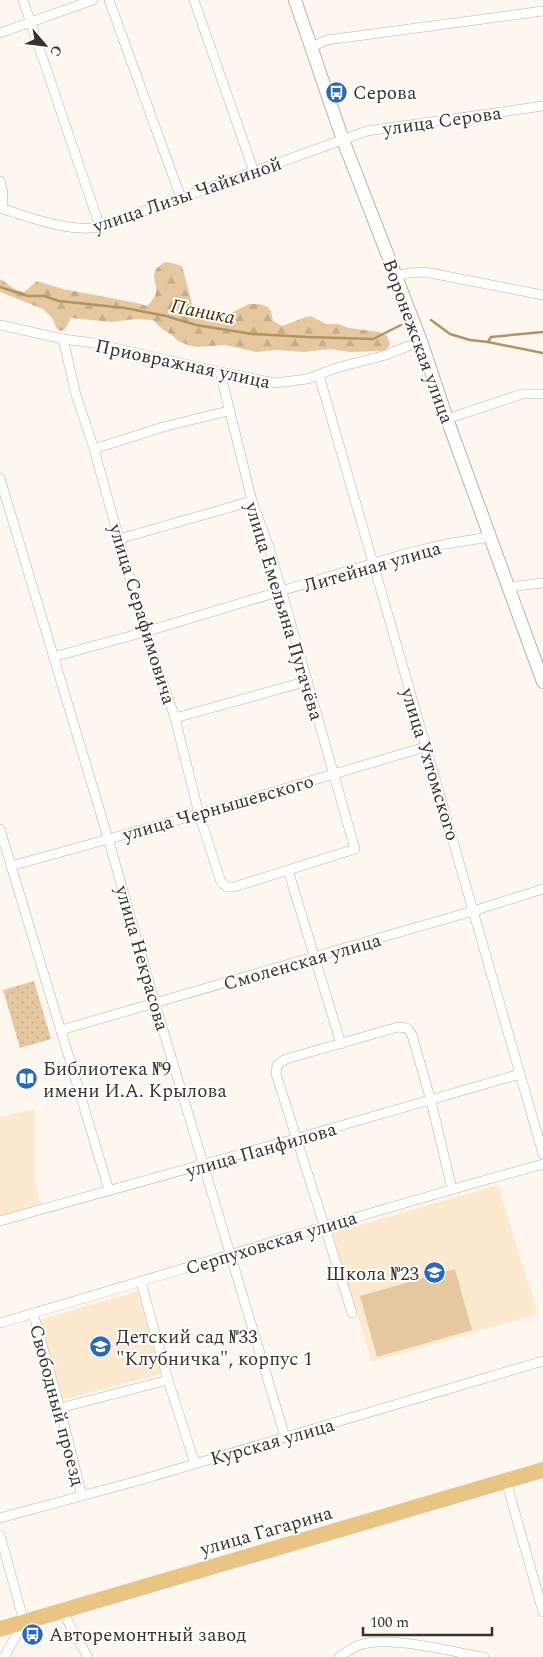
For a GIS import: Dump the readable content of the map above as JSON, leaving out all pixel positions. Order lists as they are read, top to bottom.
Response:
{
  "streets": {
    "main road": ["улица Гагарина"],
    "street": [
      "улица Серова",
      "улица Лизы Чайкиной",
      "Воронежская улица",
      "Приовражная улица",
      "Литейная улица",
      "улица Емельяна Пугачёва",
      "улица Серафимовича",
      "улица Ухтомского",
      "улица Чернышевского",
      "улица Некрасова",
      "Смоленская улица",
      "улица Панфилова",
      "Серпуховская улица",
      "Свободный проезд",
      "Курская улица"
    ]
  },
  "crossings": [
    ["улица Серова", "улица Лизы Чайкиной"],
    ["улица Серова", "Воронежская улица"],
    ["улица Лизы Чайкиной", "Воронежская улица"],
    ["Воронежская улица", "Приовражная улица"],
    ["Воронежская улица", "Литейная улица"],
    ["Приовражная улица", "улица Емельяна Пугачёва"],
    ["Приовражная улица", "улица Серафимовича"],
    ["Приовражная улица", "улица Ухтомского"],
    ["Литейная улица", "улица Емельяна Пугачёва"],
    ["Литейная улица", "улица Серафимовича"],
    ["Литейная улица", "улица Ухтомского"],
    ["Литейная улица", "улица Некрасова"],
    ["улица Емельяна Пугачёва", "улица Серафимовича"],
    ["улица Емельяна Пугачёва", "улица Чернышевского"],
    ["улица Серафимовича", "улица Чернышевского"],
    ["улица Ухтомского", "улица Чернышевского"],
    ["улица Ухтомского", "Смоленская улица"],
    ["улица Ухтомского", "улица Панфилова"],
    ["улица Чернышевского", "улица Некрасова"],
    ["улица Некрасова", "Смоленская улица"],
    ["улица Некрасова", "улица Панфилова"],
    ["улица Некрасова", "Серпуховская улица"],
    ["улица Некрасова", "Курская улица"],
    ["Серпуховская улица", "Свободный проезд"],
    ["Свободный проезд", "Курская улица"]
  ],
  "water": ["Паника"],
  "places": {
    "bus stop": ["Серова", "Авторемонтный завод"],
    "library": ["Библиотека №9 имени И.А. Крылова"],
    "school or university": ["Школа №23", "Детский сад №33 \"Клубничка\", корпус 1"]
  },
  "scale_bar": "100 m",
  "north": "bottom right"
}
